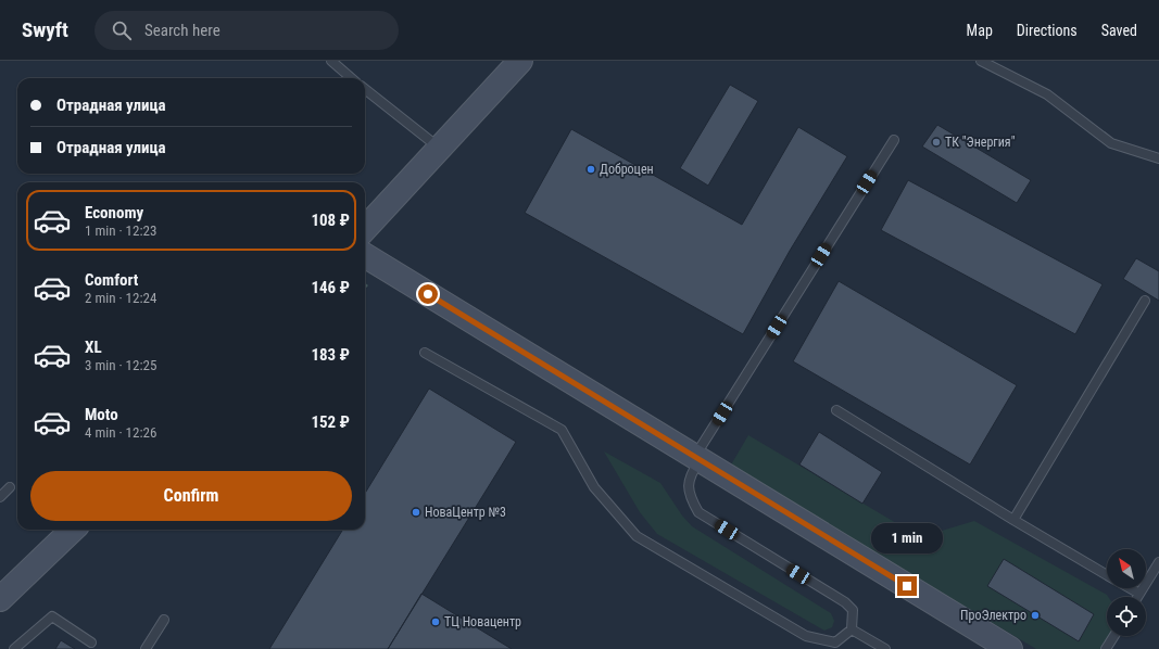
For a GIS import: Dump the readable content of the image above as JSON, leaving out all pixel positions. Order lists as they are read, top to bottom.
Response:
{
  "places": [
    "ТК \"Энергия\"",
    "Доброцен",
    "НоваЦентр №3",
    "ПроЭлектро",
    "ТЦ Новацентр"
  ],
  "north": "top left",
  "page": {
    "header": "Swyft",
    "search": "Search here",
    "nav": ["Map", "Directions", "Saved"],
    "banner": ["Отрадная улица", "Отрадная улица"],
    "list": [
      {
        "name": "Economy",
        "note": "1 min · 12:23",
        "value": "108 ₽"
      },
      {
        "name": "Comfort",
        "note": "2 min · 12:24",
        "value": "146 ₽"
      },
      {
        "name": "XL",
        "note": "3 min · 12:25",
        "value": "183 ₽"
      },
      {
        "name": "Moto",
        "note": "4 min · 12:26",
        "value": "152 ₽"
      }
    ],
    "buttons": "Confirm",
    "bubble": "1 min"
  }
}
